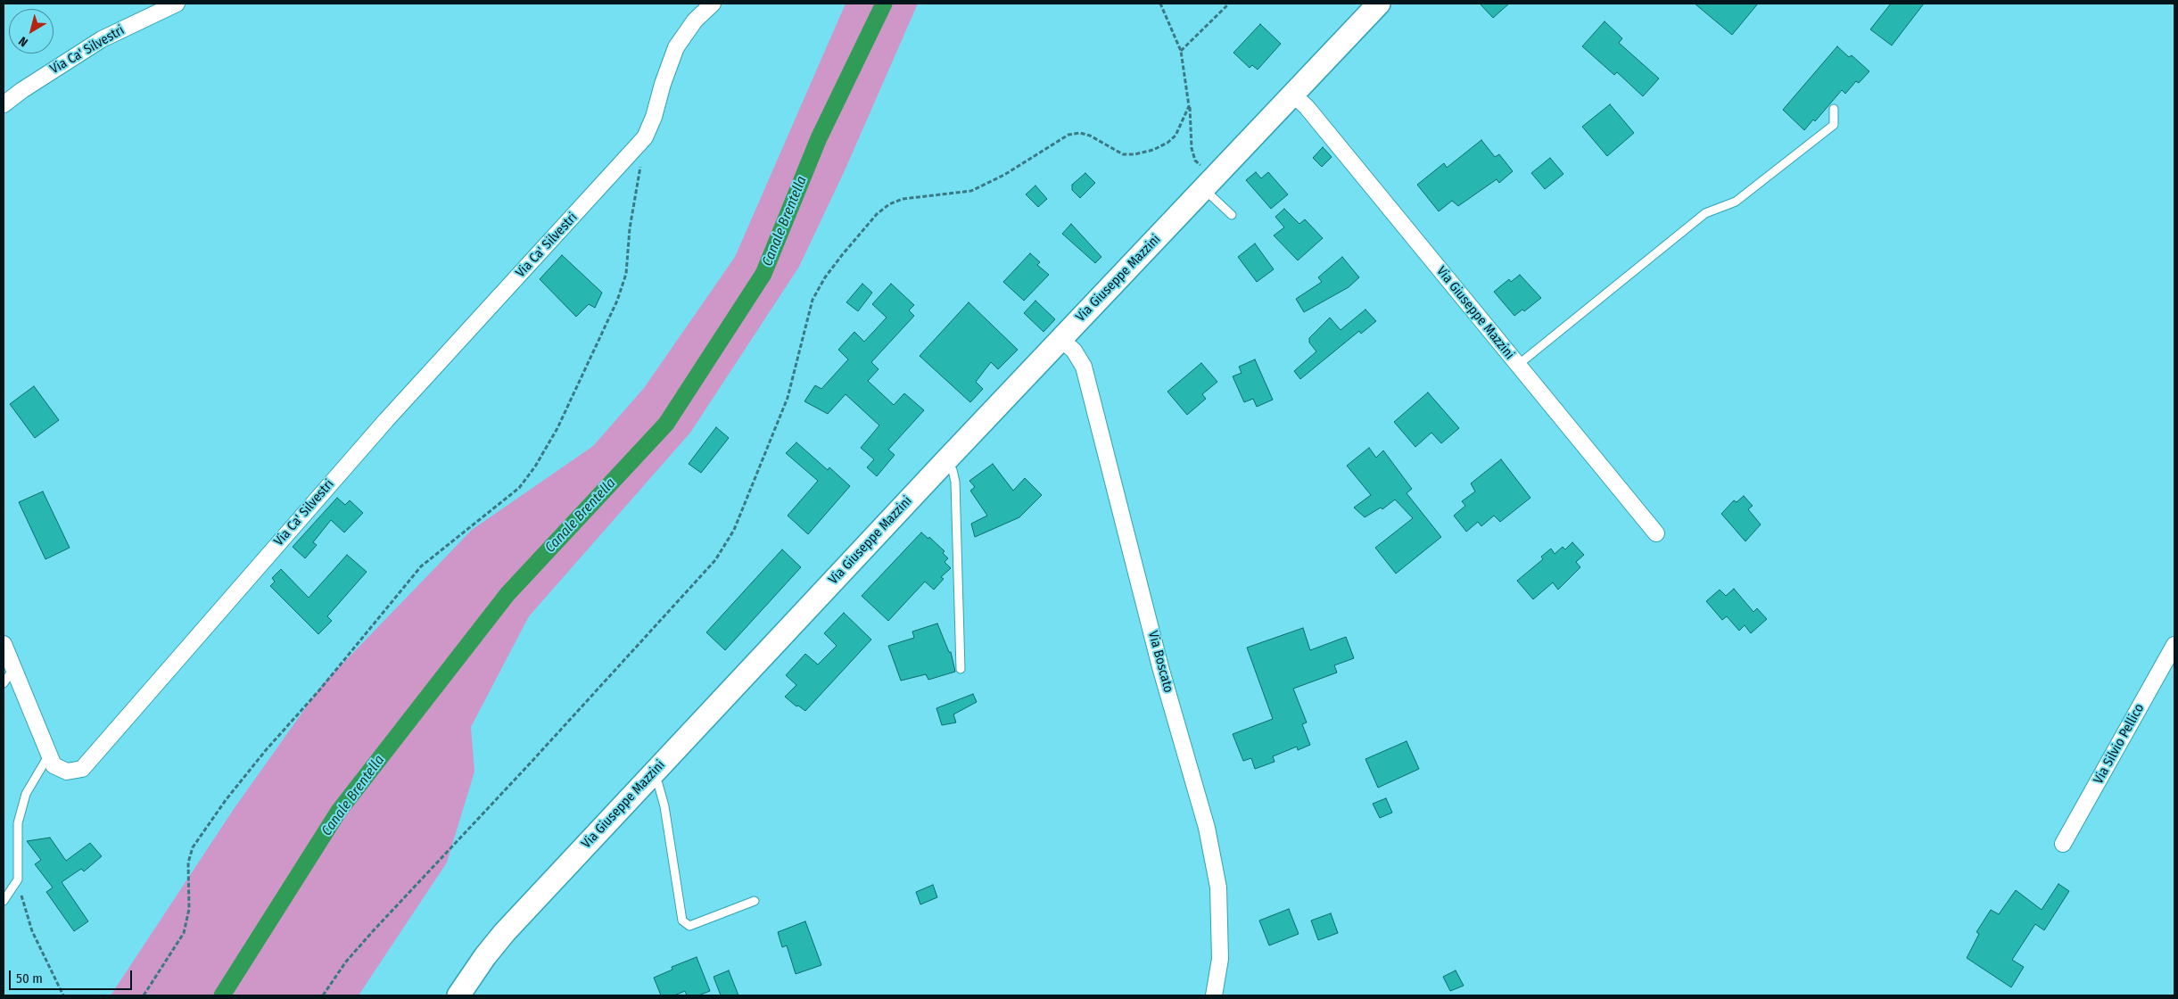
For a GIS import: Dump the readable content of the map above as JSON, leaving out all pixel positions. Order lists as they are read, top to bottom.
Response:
{
  "streets": {
    "main road": ["Via Giuseppe Mazzini"],
    "street": ["Via Ca' Silvestri", "Via Boscato", "Via Silvio Pellico"]
  },
  "crossings": [
    ["Via Giuseppe Mazzini", "Via Boscato"]
  ],
  "water": ["Canale Brentella"],
  "scale_bar": "50 m",
  "north": "bottom left"
}
